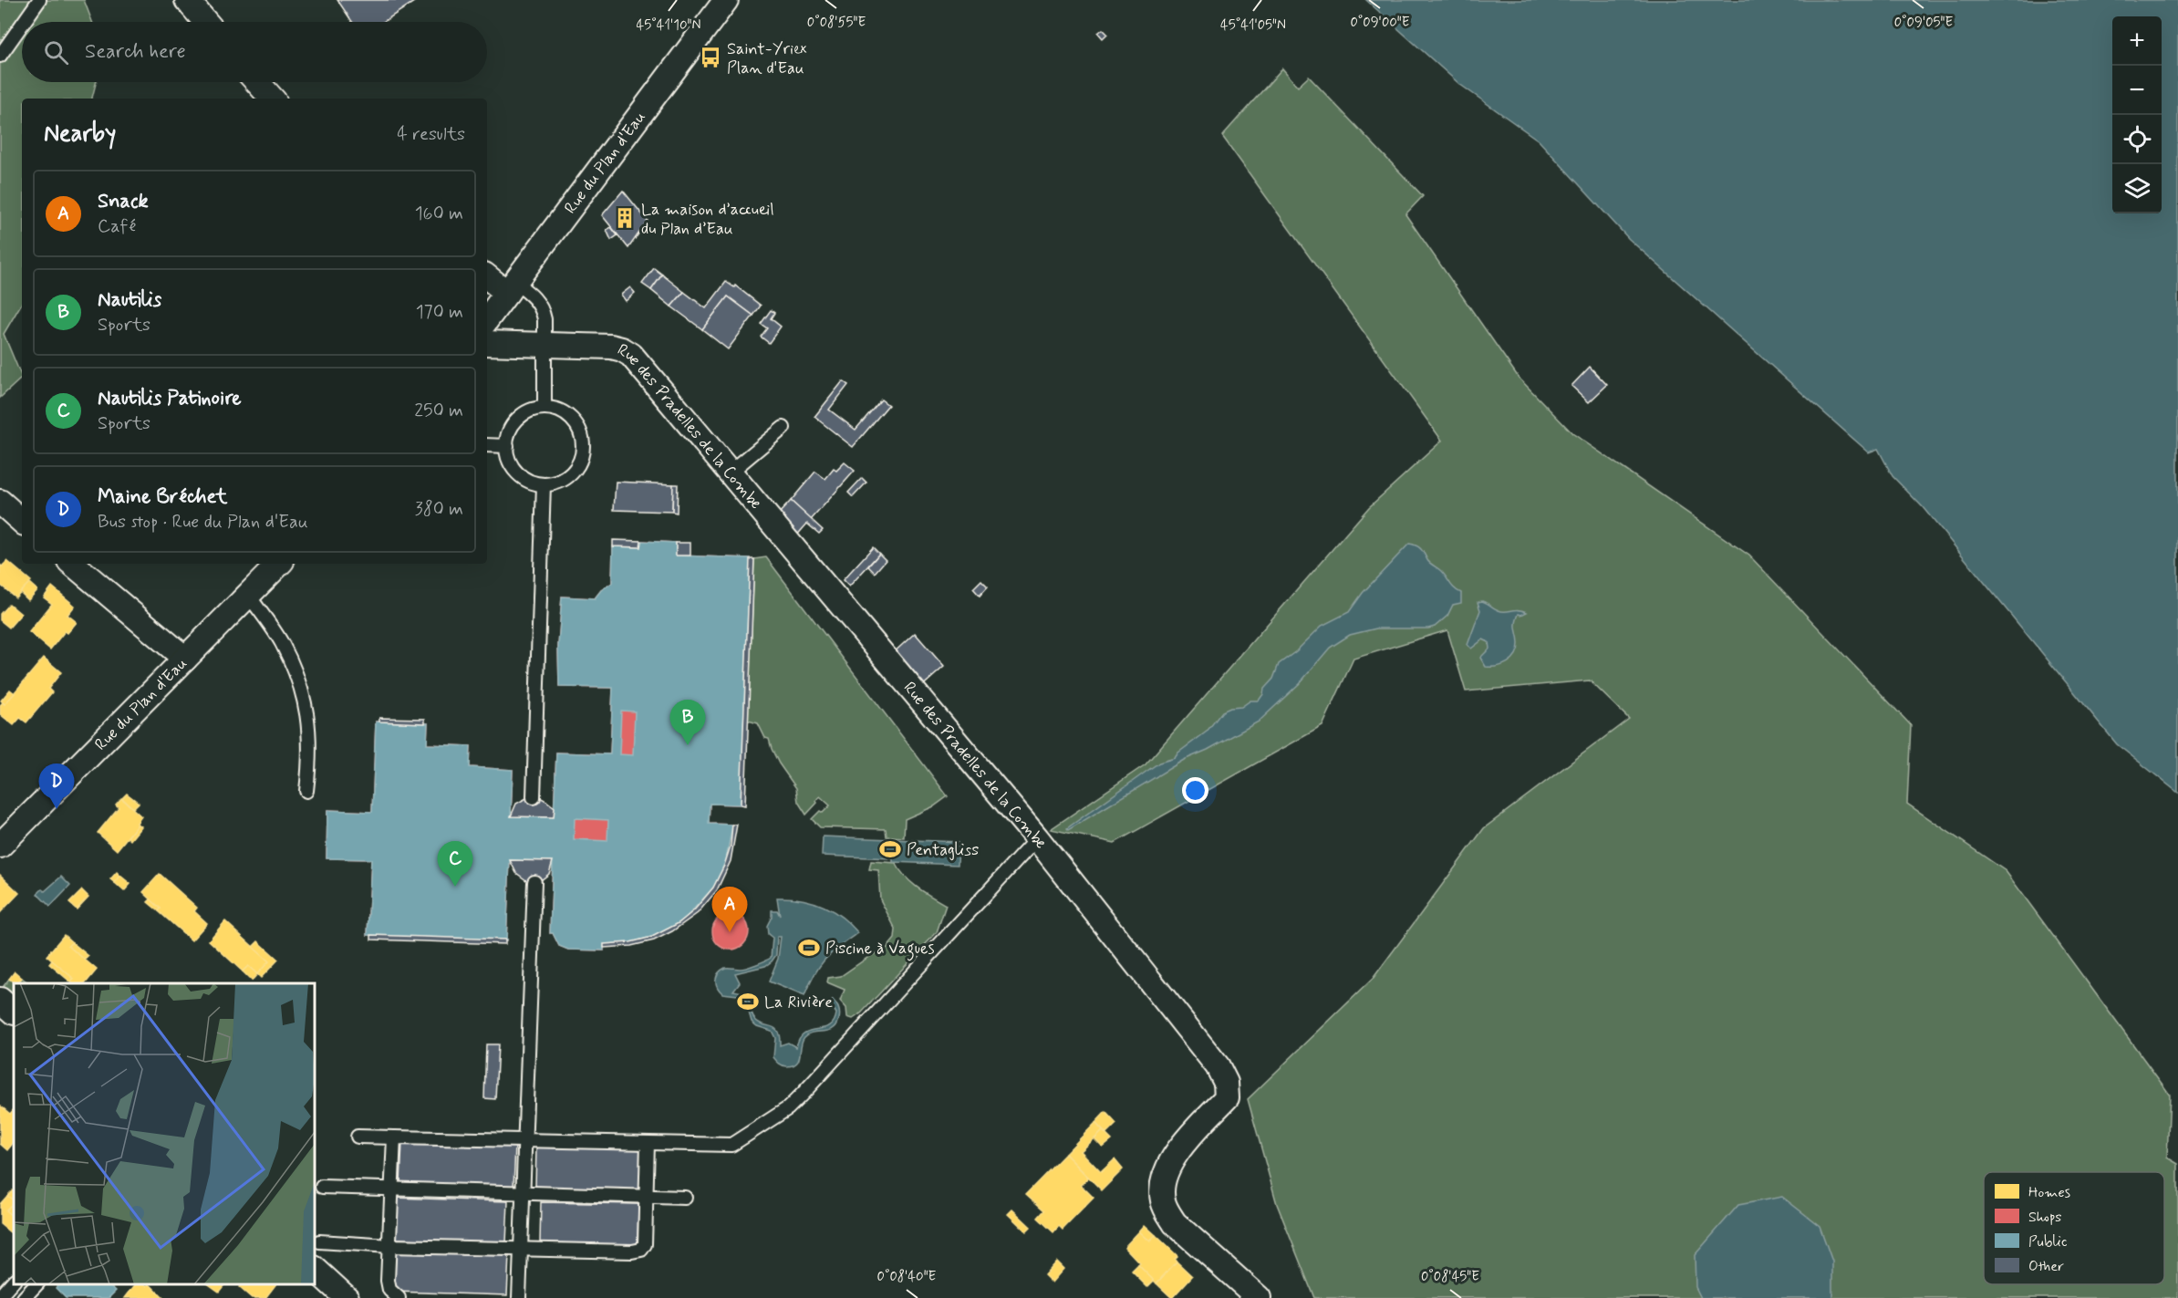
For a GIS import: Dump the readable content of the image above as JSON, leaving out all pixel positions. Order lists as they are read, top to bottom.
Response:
{
  "streets": {
    "street": ["Rue du Plan d'Eau", "Rue des Pradelles de la Combe"]
  },
  "places": {
    "bus stop": ["Saint-Yriex Plan d'Eau"],
    "building": ["La maison d’accueil du Plan d’Eau"],
    "sports": ["Pentagliss", "Piscine à Vagues", "La Rivière"]
  },
  "legend": [
    "Homes",
    "Shops",
    "Public",
    "Other"
  ],
  "page": {
    "map_buttons": ["+", "−"],
    "search": "Search here",
    "heading": ["Nearby", "4 results"],
    "list": [
      {
        "mark": "A",
        "name": "Snack",
        "note": "Café",
        "value": "160 m"
      },
      {
        "mark": "B",
        "name": "Nautilis",
        "note": "Sports",
        "value": "170 m"
      },
      {
        "mark": "C",
        "name": "Nautilis Patinoire",
        "note": "Sports",
        "value": "250 m"
      },
      {
        "mark": "D",
        "name": "Maine Bréchet",
        "note": "Bus stop · Rue du Plan d'Eau",
        "value": "380 m"
      }
    ],
    "pins": [
      "B",
      "D",
      "C",
      "A"
    ]
  },
  "coordinates": [
    "0°08'55\"E",
    "0°09'00\"E",
    "0°09'05\"E",
    "45°41'10\"N",
    "45°41'05\"N",
    "0°08'40\"E",
    "0°08'45\"E"
  ]
}
